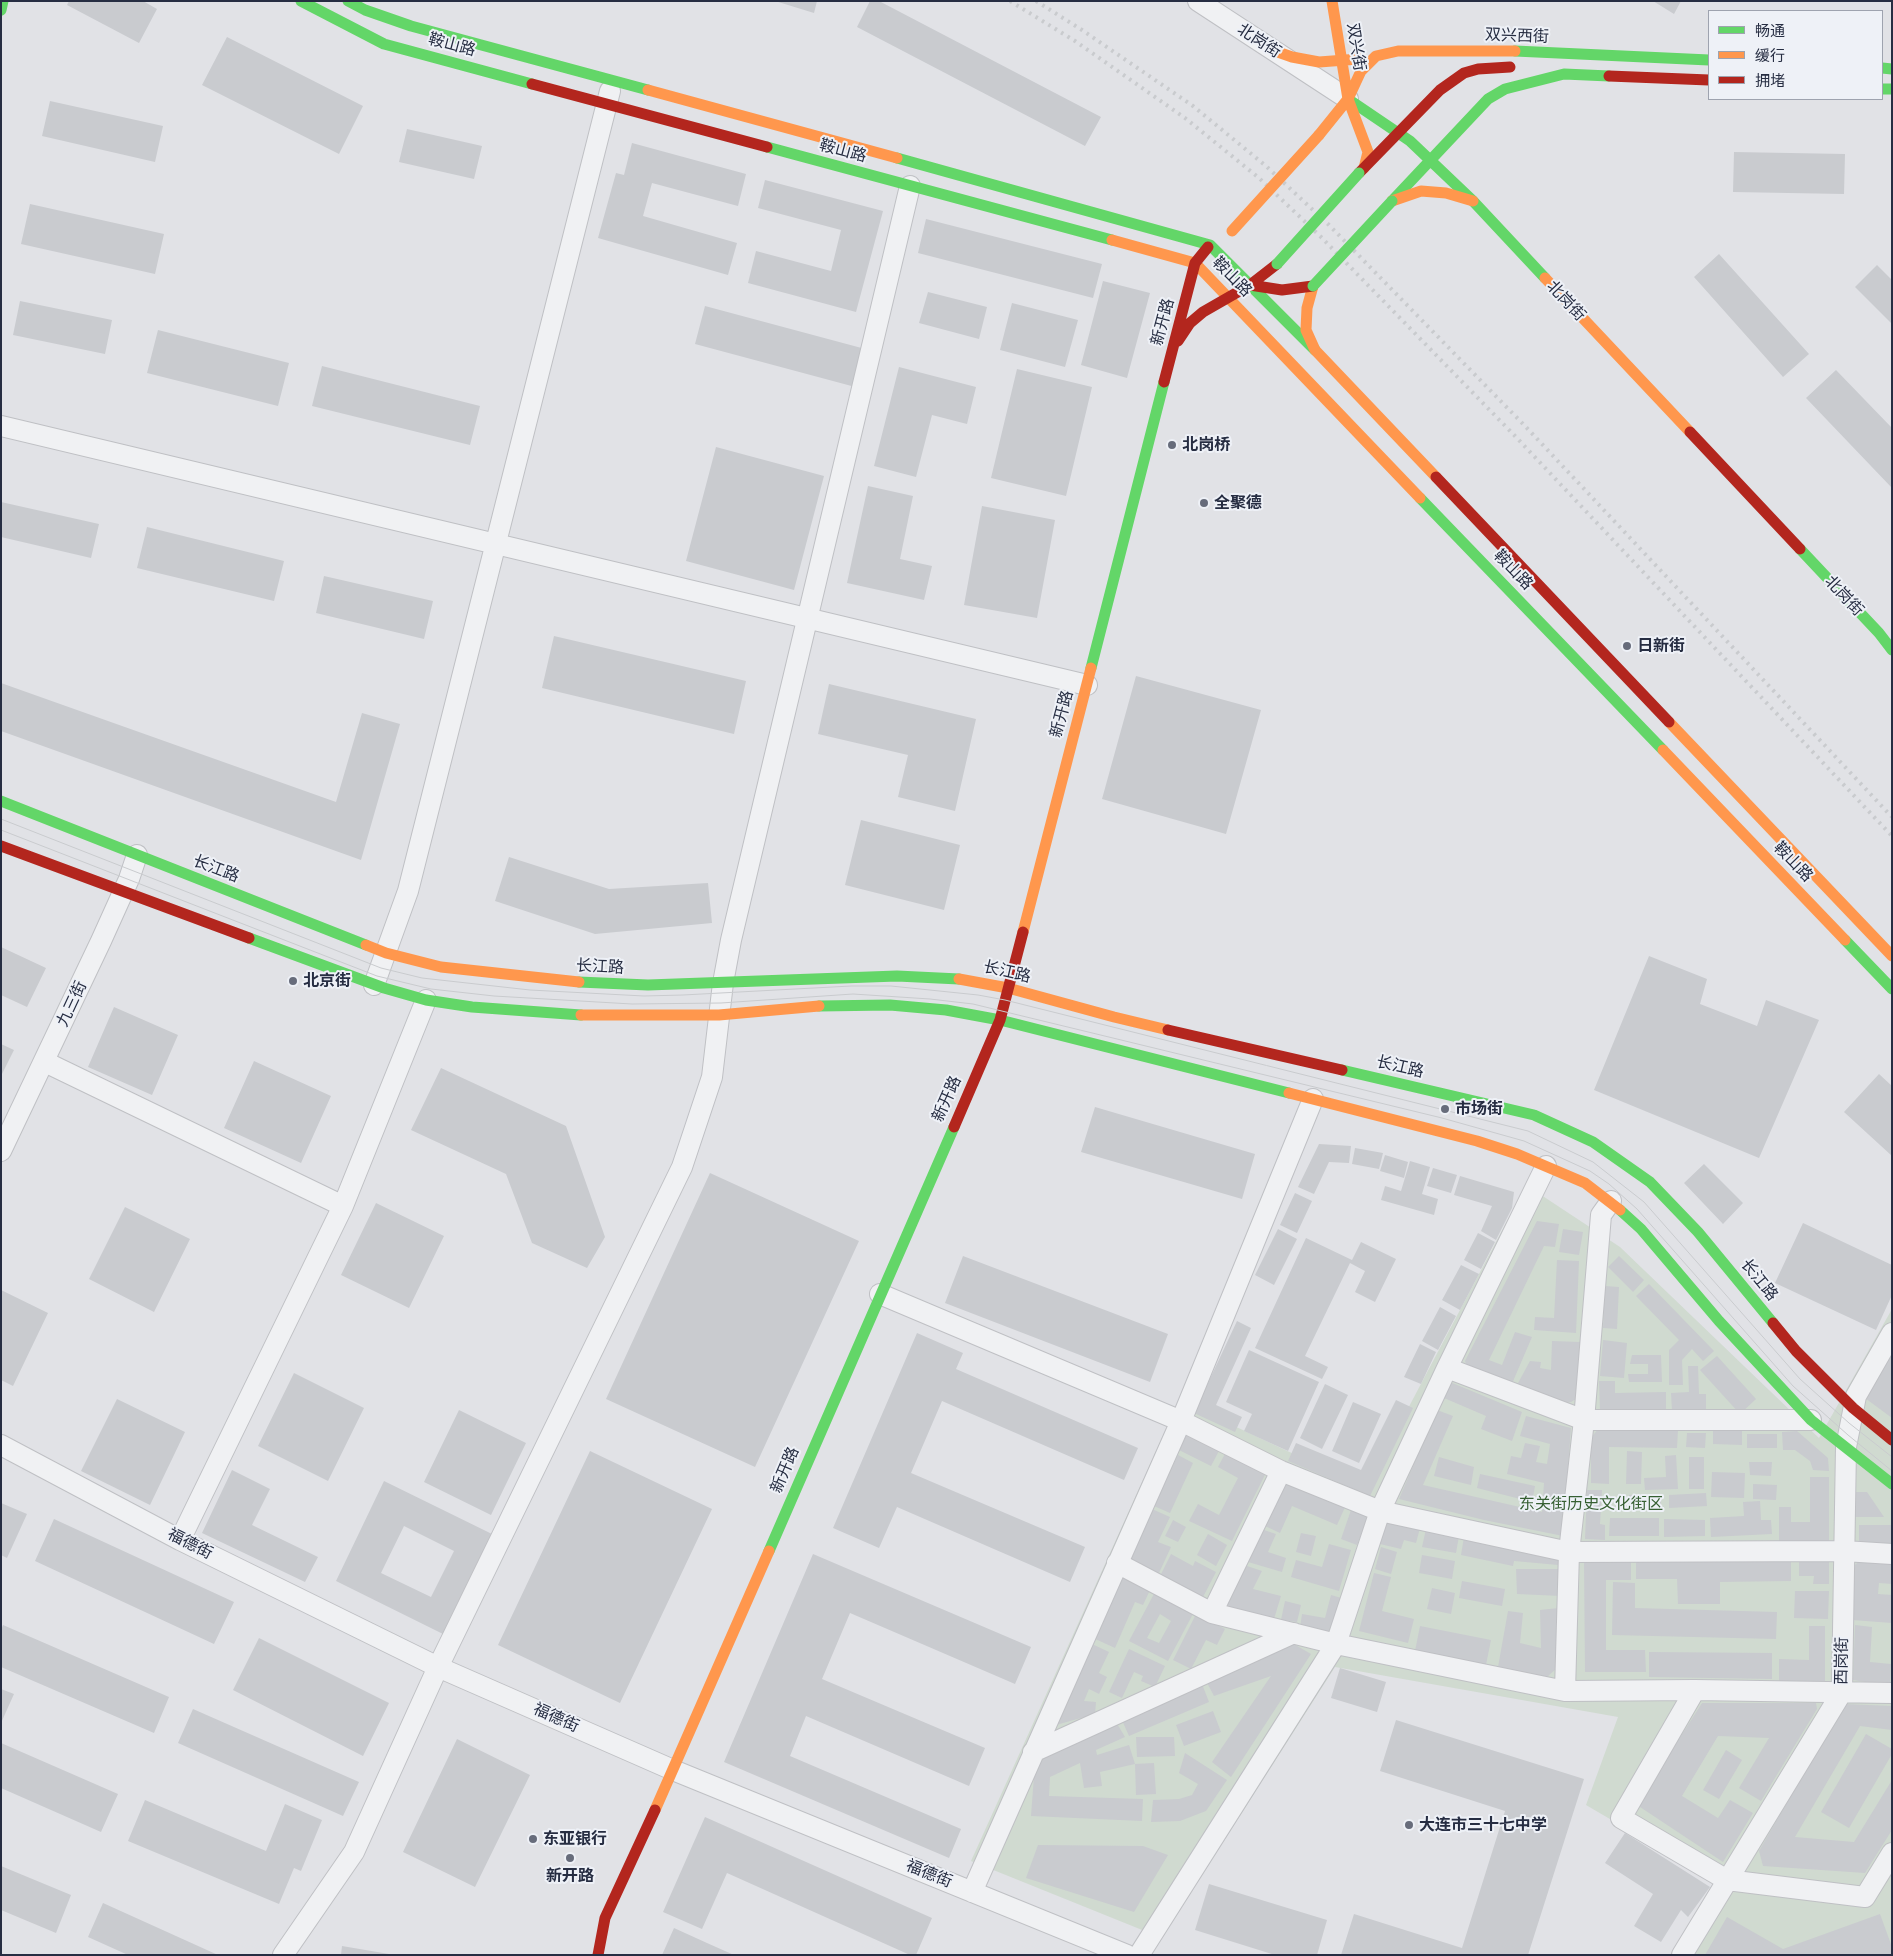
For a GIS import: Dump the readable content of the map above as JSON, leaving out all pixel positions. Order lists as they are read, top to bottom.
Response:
{
  "streets": {
    "main road": [
      "双兴西街",
      "北岗街",
      "鞍山路",
      "双兴街",
      "新开路",
      "长江路"
    ],
    "street": ["九三街", "福德街", "西岗街"]
  },
  "crossings": [
    ["双兴西街", "北岗街"],
    ["双兴西街", "双兴街"],
    ["北岗街", "双兴街"],
    ["鞍山路", "新开路"],
    ["新开路", "长江路"],
    ["新开路", "福德街"],
    ["长江路", "九三街"],
    ["长江路", "西岗街"]
  ],
  "parks": ["东关街历史文化街区"],
  "places": [
    "北岗桥",
    "全聚德",
    "日新街",
    "北京街",
    "市场街",
    "大连市三十七中学",
    "东亚银行",
    "新开路"
  ],
  "legend": ["畅通", "缓行", "拥堵"]
}
